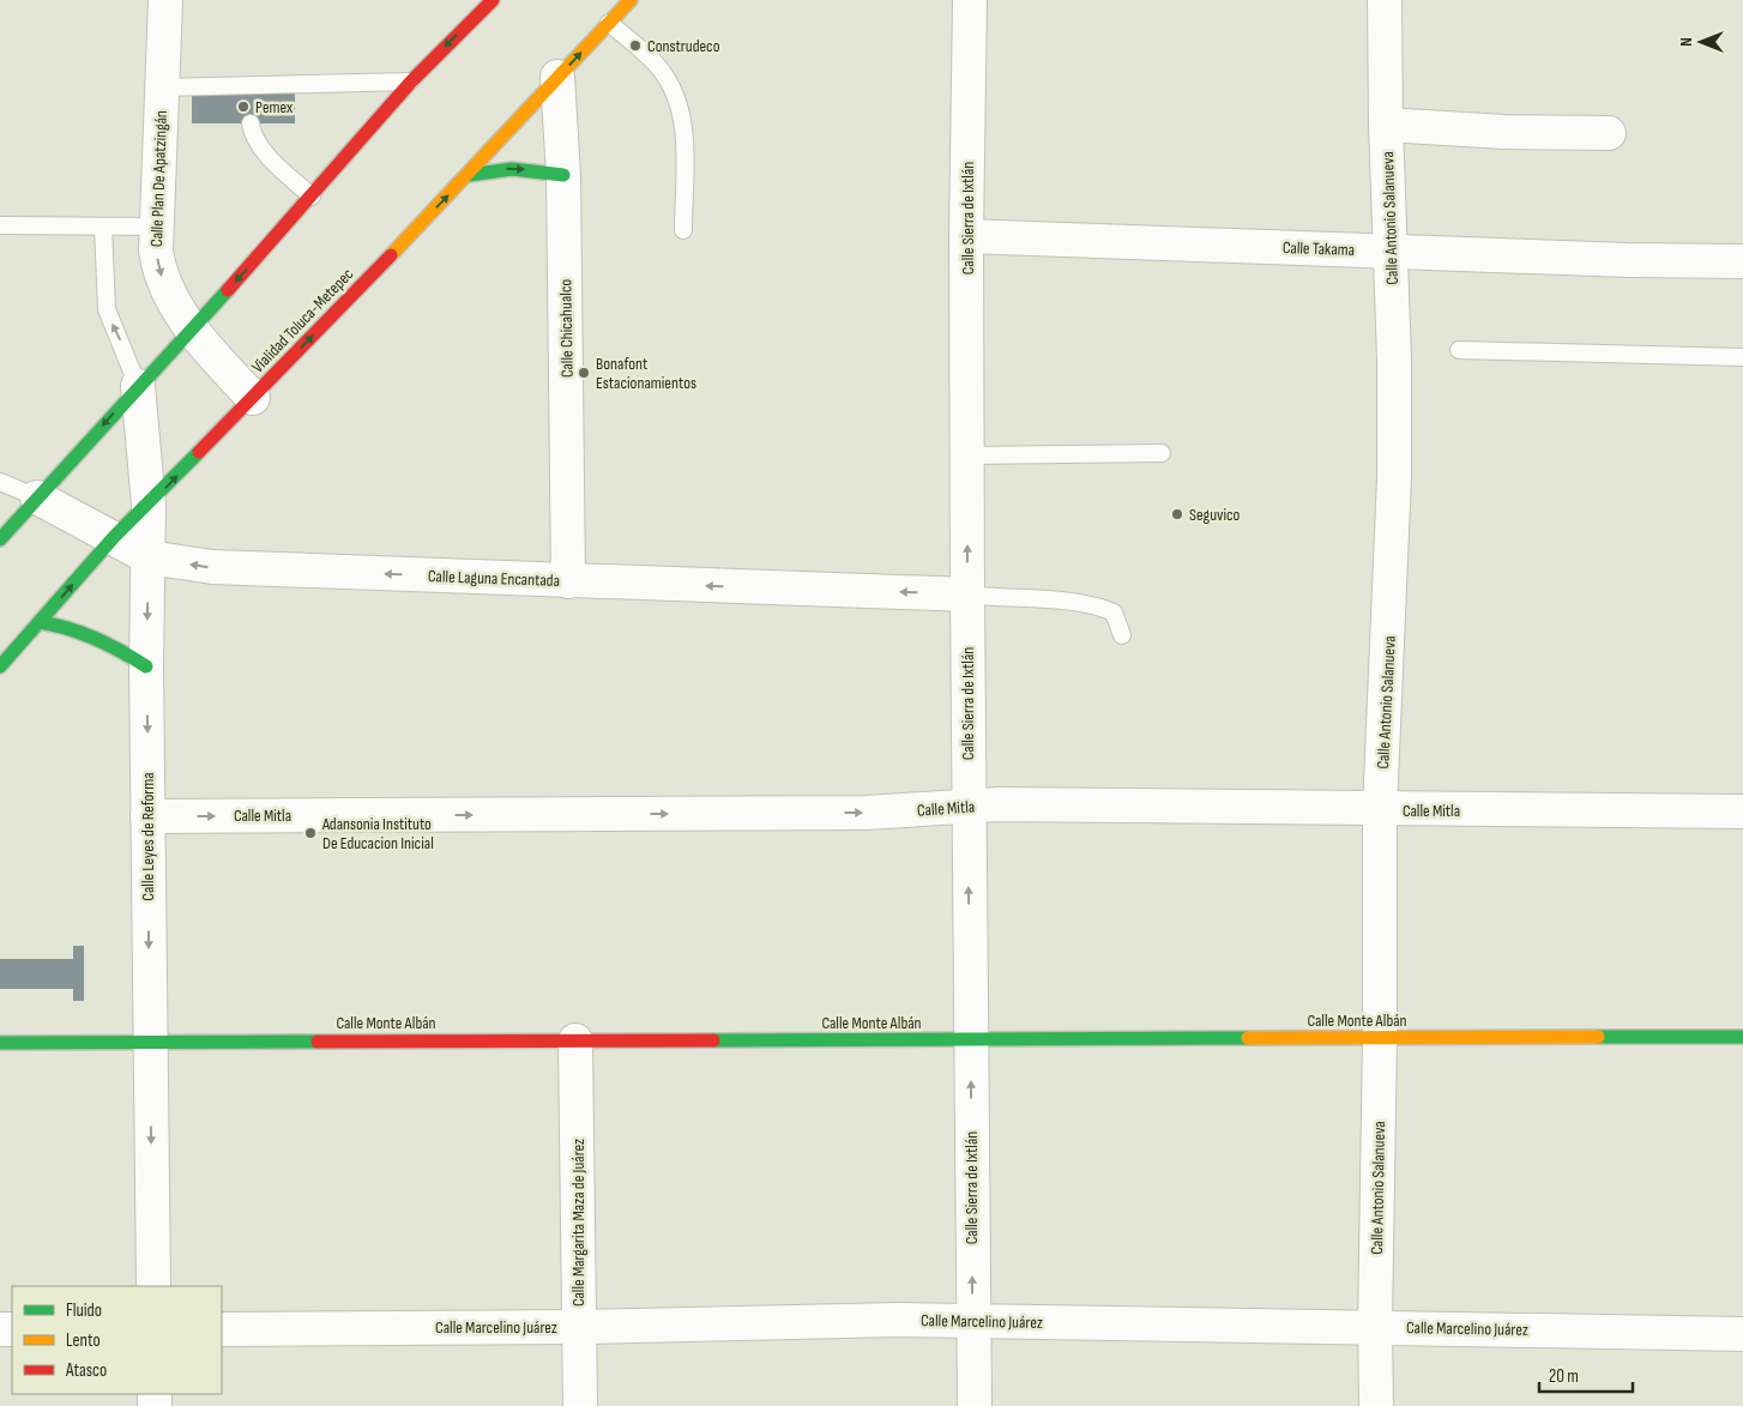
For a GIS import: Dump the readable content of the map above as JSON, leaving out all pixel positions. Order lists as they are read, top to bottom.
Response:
{
  "streets": {
    "main road": ["Vialidad Toluca-Metepec", "Calle Monte Albán"],
    "street": [
      "Calle Plan De Apatzingán",
      "Calle Sierra de Ixtlán",
      "Calle Antonio Salanueva",
      "Calle Takama",
      "Calle Chicahualco",
      "Calle Laguna Encantada",
      "Calle Mitla",
      "Calle Leyes de Reforma",
      "Calle Margarita Maza de Juárez",
      "Calle Marcelino Juárez"
    ]
  },
  "crossings": [
    ["Calle Plan De Apatzingán", "Vialidad Toluca-Metepec"],
    ["Calle Sierra de Ixtlán", "Calle Takama"],
    ["Calle Sierra de Ixtlán", "Calle Laguna Encantada"],
    ["Calle Sierra de Ixtlán", "Calle Mitla"],
    ["Calle Sierra de Ixtlán", "Calle Monte Albán"],
    ["Calle Sierra de Ixtlán", "Calle Marcelino Juárez"],
    ["Calle Antonio Salanueva", "Calle Takama"],
    ["Calle Antonio Salanueva", "Calle Mitla"],
    ["Calle Antonio Salanueva", "Calle Monte Albán"],
    ["Calle Antonio Salanueva", "Calle Marcelino Juárez"],
    ["Vialidad Toluca-Metepec", "Calle Chicahualco"],
    ["Vialidad Toluca-Metepec", "Calle Laguna Encantada"],
    ["Vialidad Toluca-Metepec", "Calle Leyes de Reforma"],
    ["Calle Chicahualco", "Calle Laguna Encantada"],
    ["Calle Laguna Encantada", "Calle Leyes de Reforma"],
    ["Calle Mitla", "Calle Leyes de Reforma"],
    ["Calle Leyes de Reforma", "Calle Monte Albán"],
    ["Calle Monte Albán", "Calle Margarita Maza de Juárez"],
    ["Calle Margarita Maza de Juárez", "Calle Marcelino Juárez"]
  ],
  "one_way": [
    "Calle Sierra de Ixtlán",
    "Calle Laguna Encantada",
    "Calle Mitla",
    "Calle Leyes de Reforma"
  ],
  "places": [
    "Construdeco",
    "Pemex",
    "Bonafont Estacionamientos",
    "Seguvico",
    "Adansonia Instituto De Educacion Inicial"
  ],
  "legend": ["Fluido", "Lento", "Atasco"],
  "scale_bar": "20 m",
  "north": "left"
}
